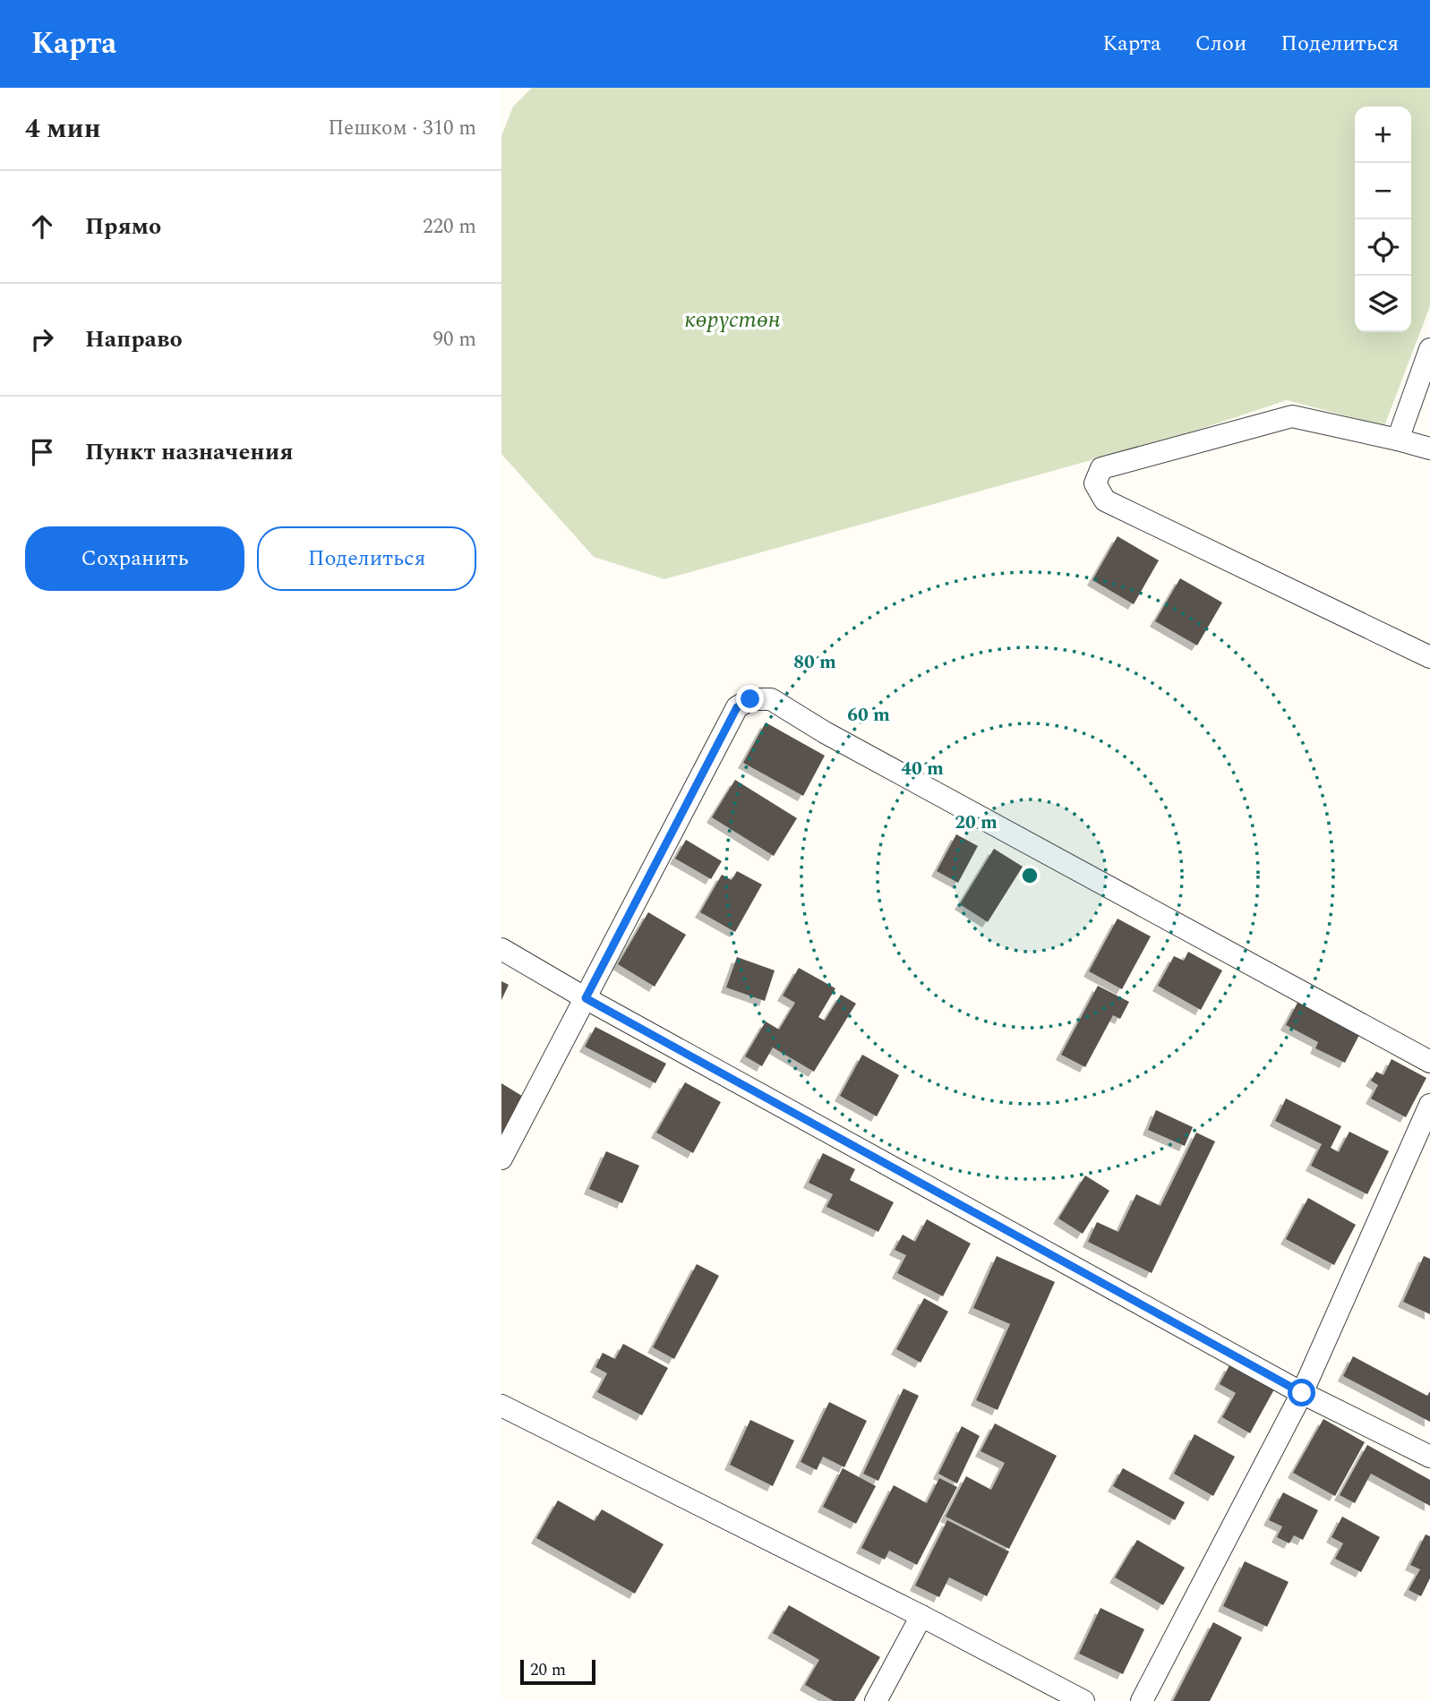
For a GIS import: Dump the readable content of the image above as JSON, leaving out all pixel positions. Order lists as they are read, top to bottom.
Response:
{
  "parks": ["көрүстөн"],
  "scale_bar": "20 m",
  "page": {
    "header": "Карта",
    "nav": ["Карта", "Слои", "Поделиться"],
    "heading": ["4 мин", "Пешком · 310 m"],
    "map_buttons": ["+", "−"],
    "list": [
      ["Прямо", "220 m"],
      ["Направо", "90 m"],
      "Пункт назначения"
    ],
    "buttons": ["Сохранить", "Поделиться"],
    "scale": "20 m"
  },
  "rings": [
    "80 m",
    "60 m",
    "40 m",
    "20 m"
  ]
}
